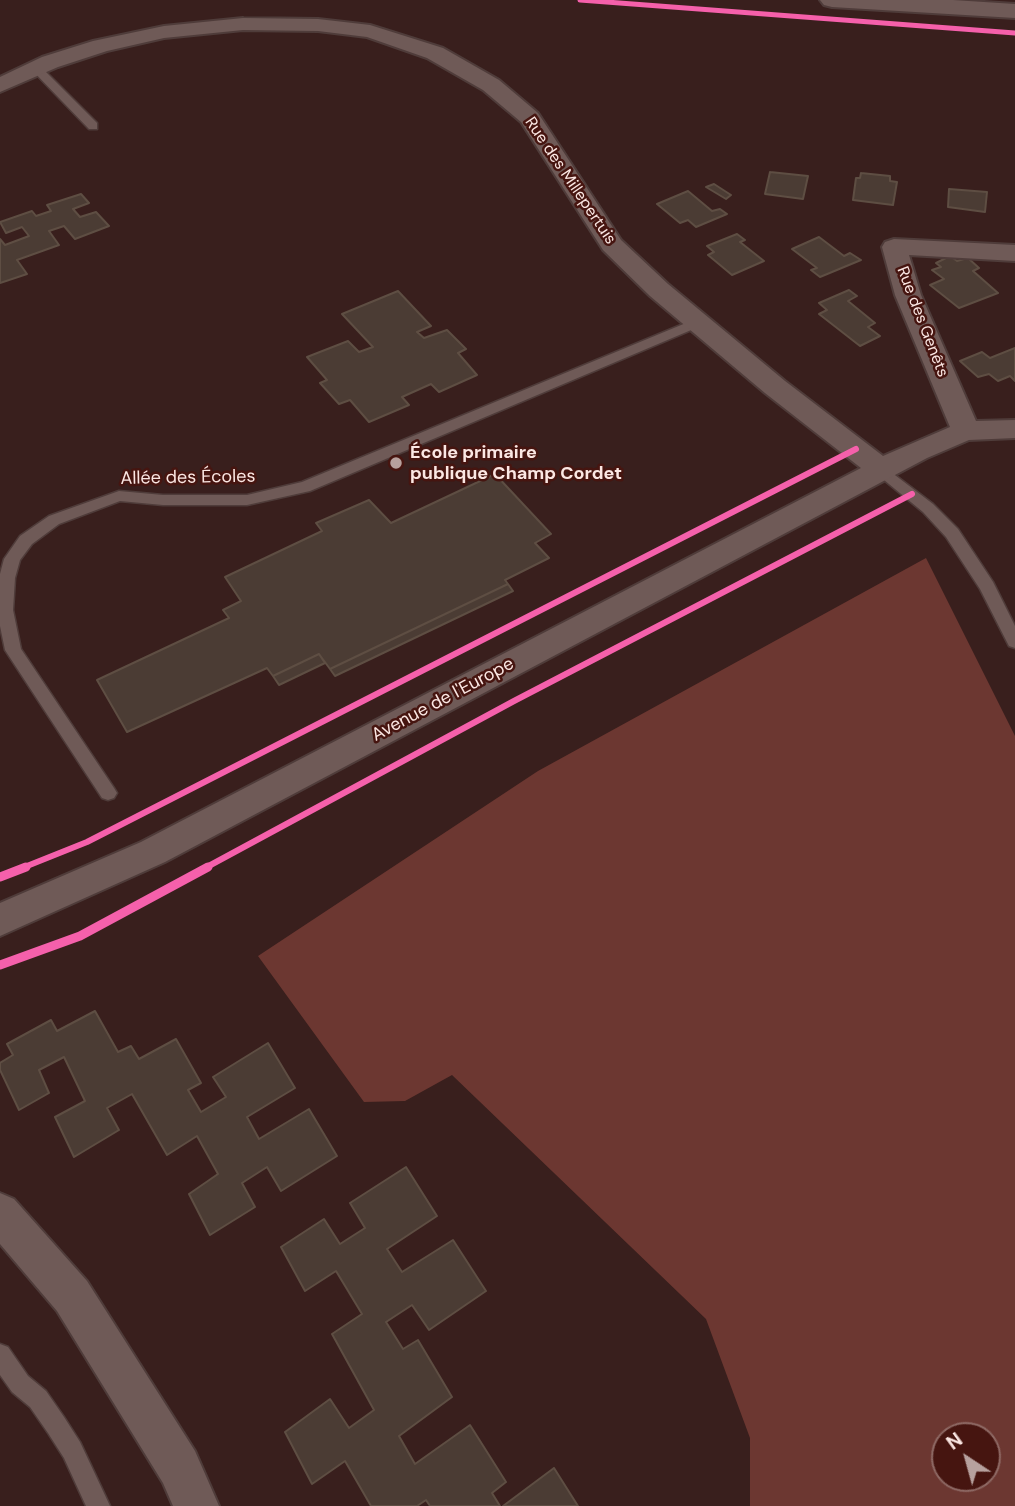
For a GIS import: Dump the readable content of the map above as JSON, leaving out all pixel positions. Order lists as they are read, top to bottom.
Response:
{
  "streets": {
    "street": ["Rue des Millepertuis", "Rue des Genêts", "Avenue de l'Europe"],
    "lane": ["Allée des Écoles"]
  },
  "crossings": [
    ["Rue des Millepertuis", "Allée des Écoles"],
    ["Rue des Millepertuis", "Avenue de l'Europe"],
    ["Rue des Genêts", "Avenue de l'Europe"]
  ],
  "places": ["École primaire publique Champ Cordet"],
  "north": "top left"
}
